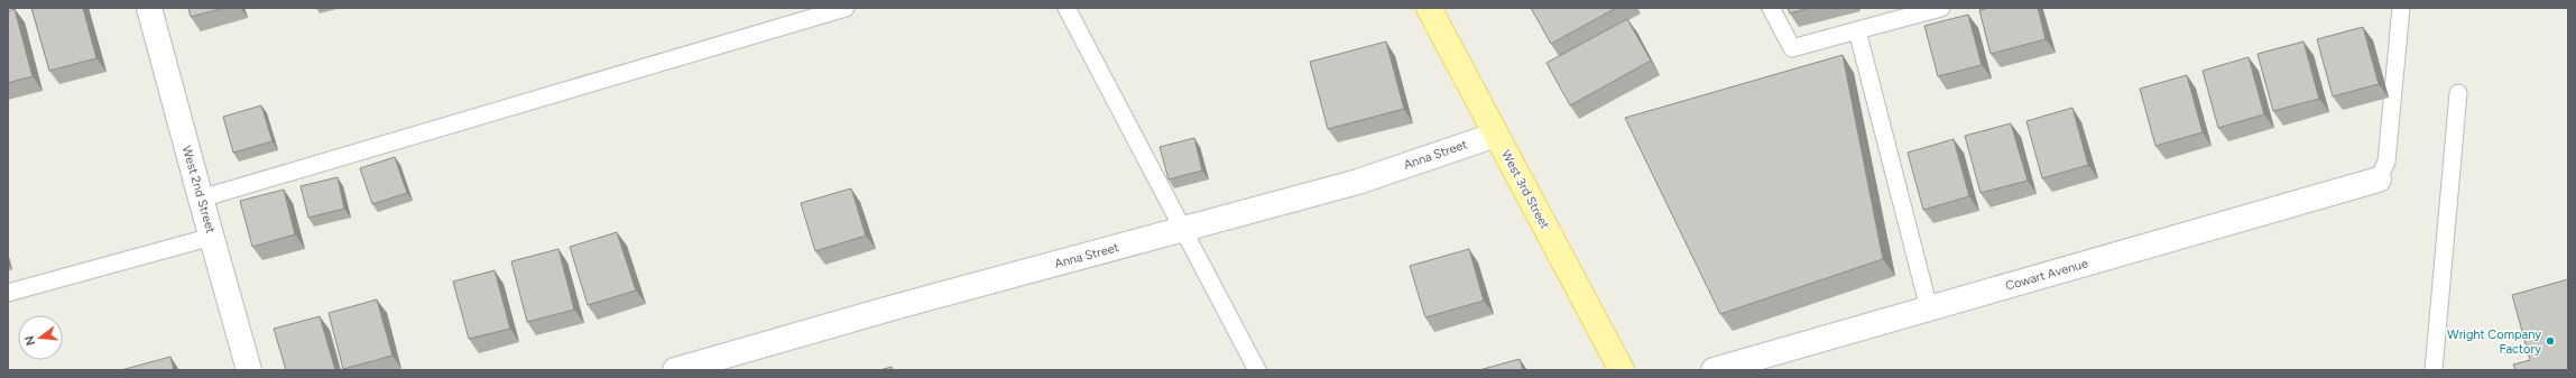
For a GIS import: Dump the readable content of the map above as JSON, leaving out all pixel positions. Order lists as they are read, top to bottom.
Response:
{
  "streets": {
    "main road": ["West 3rd Street"],
    "street": ["Anna Street", "West 2nd Street", "Cowart Avenue"]
  },
  "crossings": [
    ["Anna Street", "West 3rd Street"]
  ],
  "places": ["Wright Company Factory"],
  "north": "left"
}
